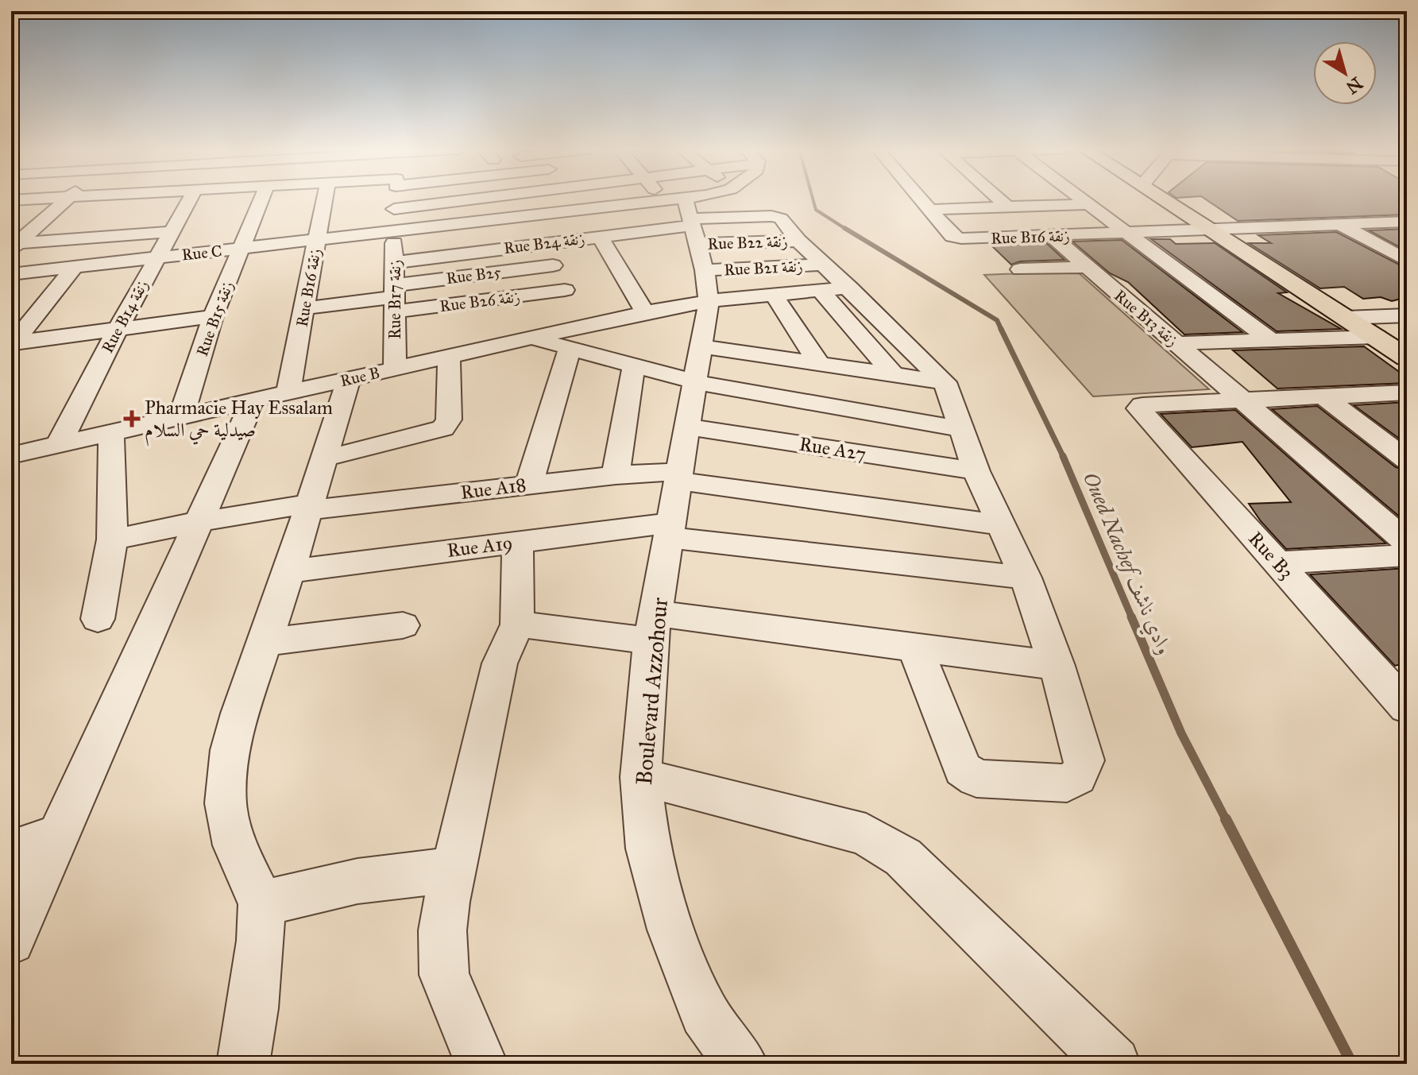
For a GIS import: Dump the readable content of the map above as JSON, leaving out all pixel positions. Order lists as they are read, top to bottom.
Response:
{
  "streets": {
    "street": [
      "Rue B16 زنقة",
      "Rue B22 زنقة",
      "Rue B24 زنقة",
      "Rue C",
      "Rue B21 زنقة",
      "Rue B25",
      "Rue B17 زنقة",
      "Rue B26 زنقة",
      "Rue B14 زنقة",
      "Rue B13 زنقة",
      "Rue B15 زنقة",
      "Rue B",
      "Rue A27",
      "Rue A18",
      "Rue A19",
      "Rue B3",
      "Boulevard Azzohour"
    ]
  },
  "crossings": [
    ["Rue B16 زنقة", "Rue C"],
    ["Rue B16 زنقة", "Rue B13 زنقة"],
    ["Rue B16 زنقة", "Rue B"],
    ["Rue B22 زنقة", "Rue B24 زنقة"],
    ["Rue B24 زنقة", "Rue B17 زنقة"],
    ["Rue C", "Rue B17 زنقة"],
    ["Rue C", "Rue B14 زنقة"],
    ["Rue C", "Rue B15 زنقة"],
    ["Rue B21 زنقة", "Rue B"],
    ["Rue B21 زنقة", "Boulevard Azzohour"],
    ["Rue B25", "Rue B17 زنقة"],
    ["Rue B25", "Rue B26 زنقة"],
    ["Rue B17 زنقة", "Rue B26 زنقة"],
    ["Rue B17 زنقة", "Rue B"],
    ["Rue B14 زنقة", "Rue B"],
    ["Rue B13 زنقة", "Rue B3"],
    ["Rue B15 زنقة", "Rue B"],
    ["Rue B", "Boulevard Azzohour"],
    ["Rue A27", "Boulevard Azzohour"],
    ["Rue A18", "Boulevard Azzohour"],
    ["Rue A19", "Boulevard Azzohour"]
  ],
  "water": ["Oued Nachef وادي ناشف"],
  "places": {
    "health": ["Pharmacie Hay Essalam صيدلية حي السلام"]
  },
  "north": "bottom right"
}
